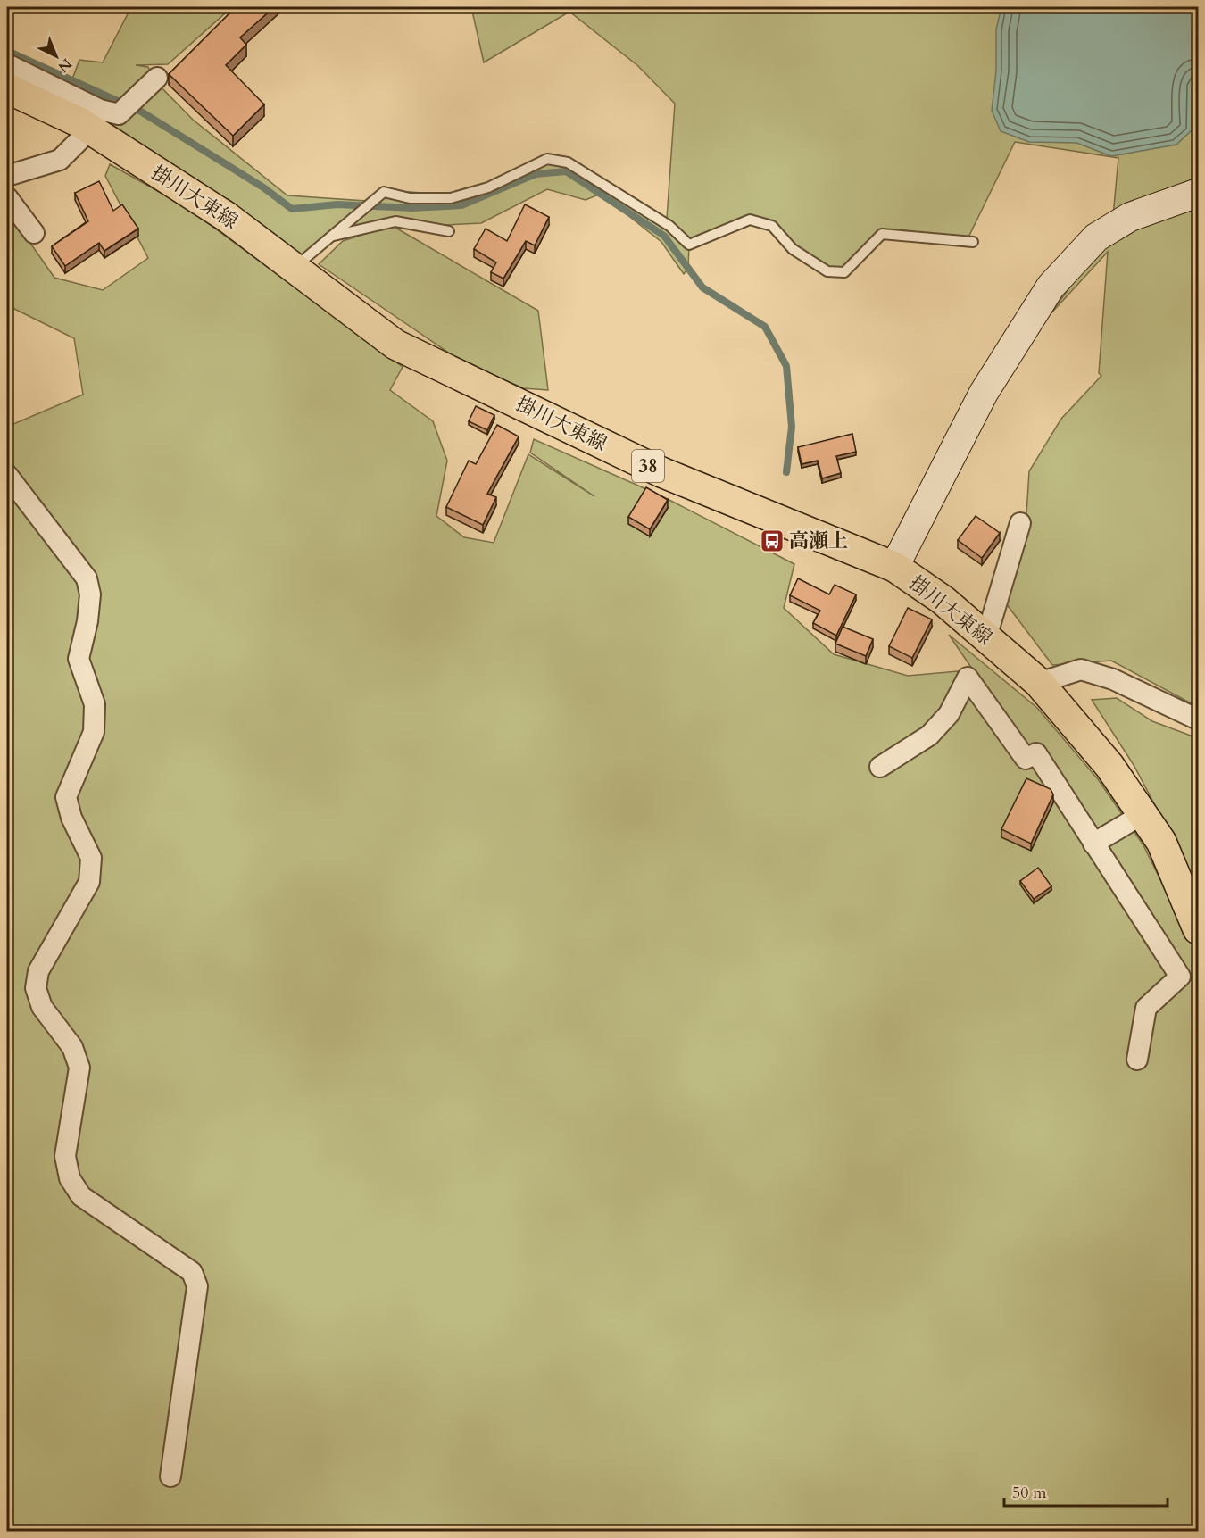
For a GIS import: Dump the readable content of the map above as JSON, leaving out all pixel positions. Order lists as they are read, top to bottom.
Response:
{
  "streets": {
    "main road": ["掛川大東線", "38"]
  },
  "places": {
    "bus stop": ["高瀬上"]
  },
  "scale_bar": "50 m",
  "north": "bottom right"
}
